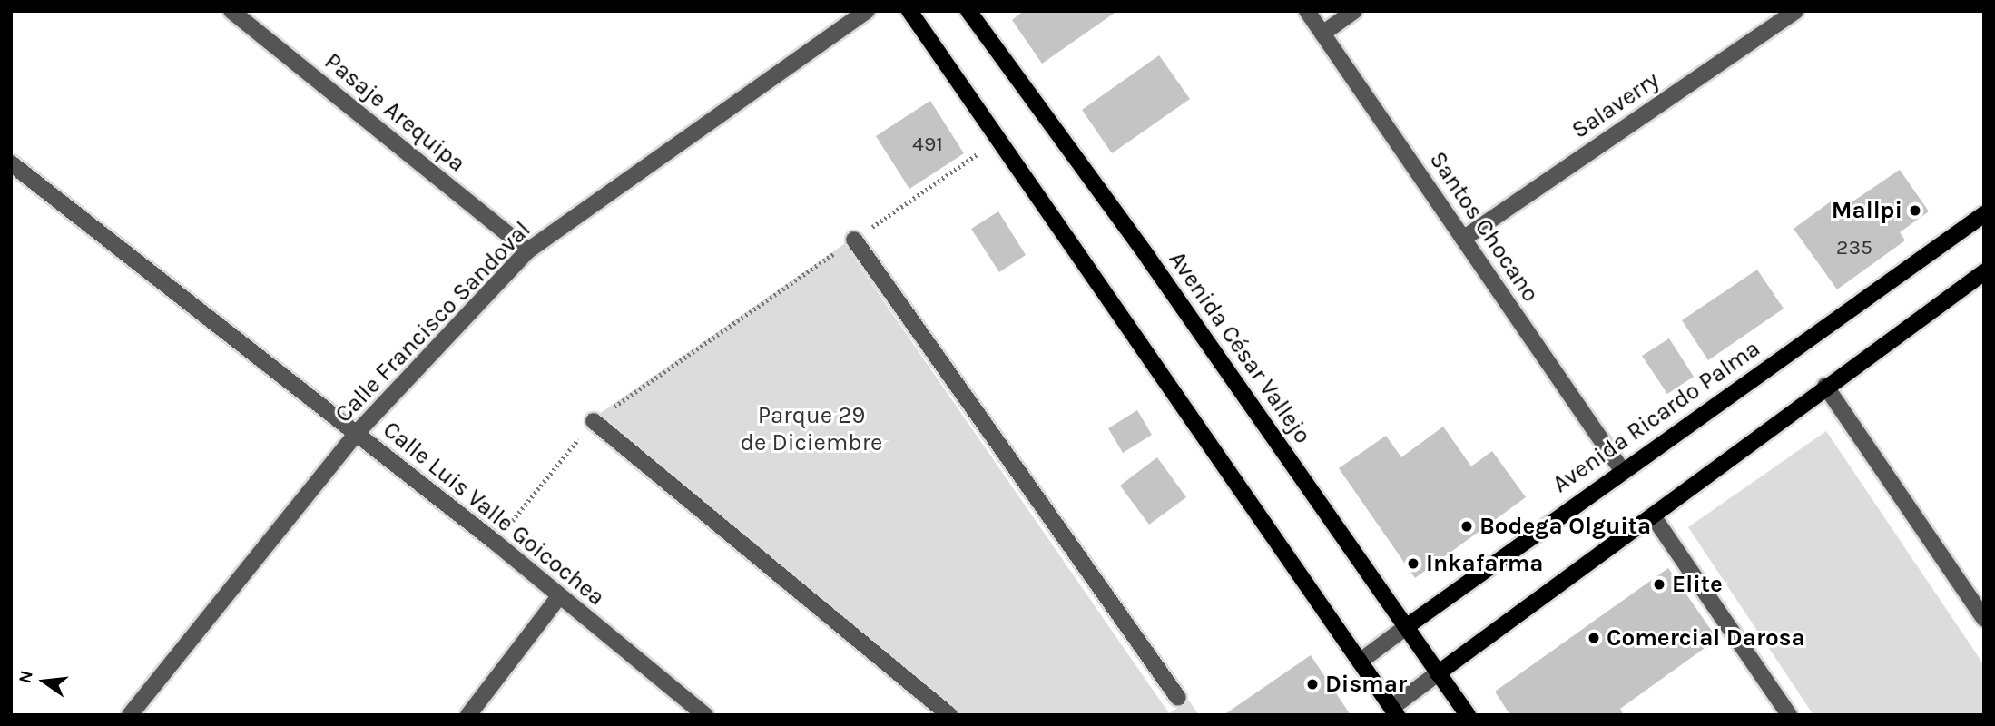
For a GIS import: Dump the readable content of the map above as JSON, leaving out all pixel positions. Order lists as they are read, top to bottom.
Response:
{
  "streets": {
    "main road": ["Avenida César Vallejo", "Avenida Ricardo Palma"],
    "street": [
      "Salaverry",
      "Pasaje Arequipa",
      "Santos Chocano",
      "Calle Francisco Sandoval",
      "Calle Luis Valle Goicochea"
    ]
  },
  "crossings": [
    ["Salaverry", "Santos Chocano"],
    ["Pasaje Arequipa", "Calle Francisco Sandoval"],
    ["Santos Chocano", "Avenida Ricardo Palma"],
    ["Calle Francisco Sandoval", "Calle Luis Valle Goicochea"],
    ["Avenida César Vallejo", "Avenida Ricardo Palma"]
  ],
  "parks": ["Parque 29 de Diciembre"],
  "places": [
    "Mallpi",
    "Bodega Olguita",
    "Inkafarma",
    "Elite",
    "Comercial Darosa",
    "Dismar"
  ],
  "house_numbers": ["491", "235"],
  "north": "left"
}
